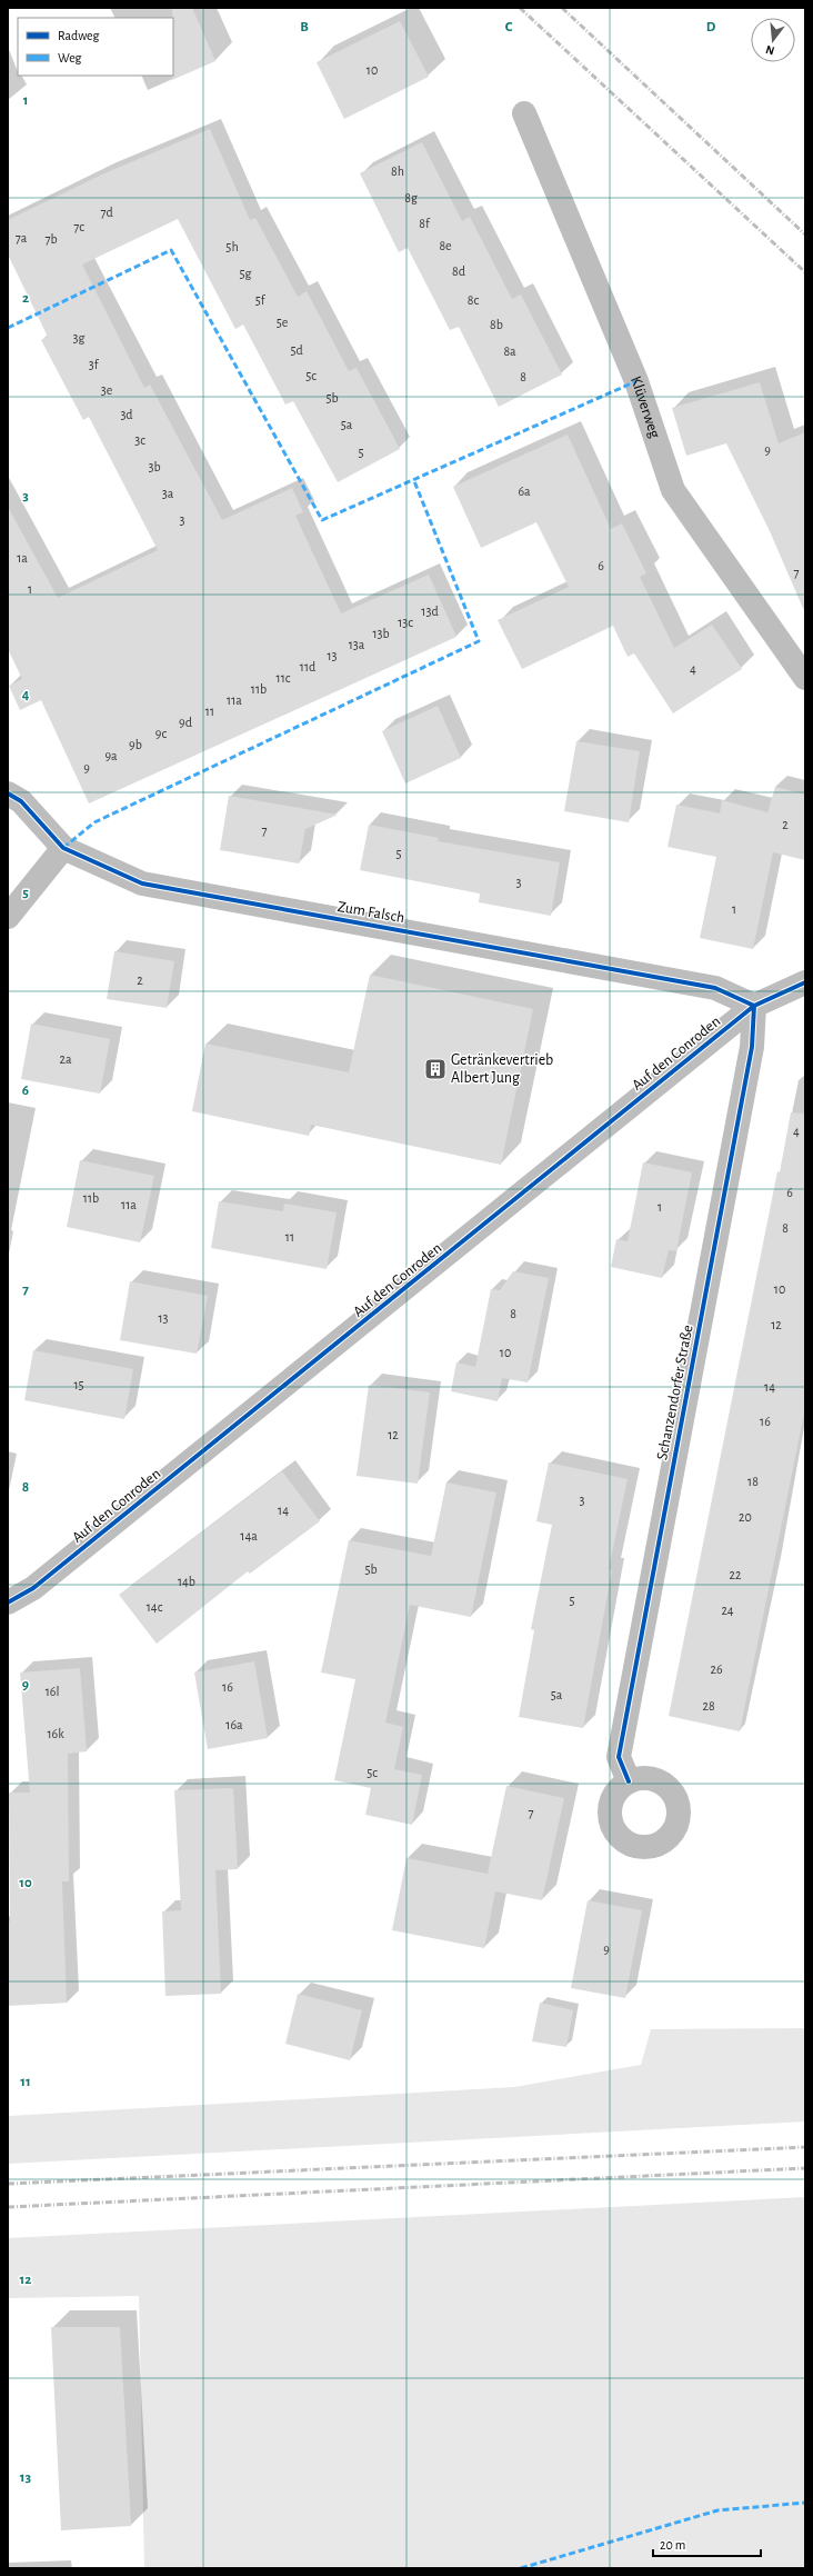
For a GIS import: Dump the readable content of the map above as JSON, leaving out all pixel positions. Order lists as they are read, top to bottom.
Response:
{
  "streets": {
    "street": [
      "Klüverweg",
      "Zum Falsch",
      "Auf den Conroden",
      "Schanzendorfer Straße"
    ]
  },
  "crossings": [
    ["Zum Falsch", "Auf den Conroden"],
    ["Zum Falsch", "Schanzendorfer Straße"],
    ["Auf den Conroden", "Schanzendorfer Straße"]
  ],
  "places": {
    "building": ["Getränkevertrieb Albert Jung"]
  },
  "house_numbers": [
    "10",
    "8h",
    "8g",
    "7d",
    "8f",
    "7c",
    "7a",
    "7b",
    "8e",
    "5h",
    "8d",
    "5g",
    "5f",
    "8c",
    "5e",
    "8b",
    "3g",
    "5d",
    "8a",
    "3f",
    "5c",
    "8",
    "3e",
    "5b",
    "3d",
    "5a",
    "3c",
    "9",
    "5",
    "3b",
    "6a",
    "3a",
    "3",
    "1a",
    "6",
    "7",
    "1",
    "13d",
    "13c",
    "13b",
    "13a",
    "13",
    "11d",
    "4",
    "11c",
    "11b",
    "11a",
    "11",
    "9d",
    "9c",
    "9b",
    "9a",
    "9",
    "2",
    "7",
    "5",
    "3",
    "1",
    "2",
    "2a",
    "4",
    "6",
    "11b",
    "11a",
    "1",
    "8",
    "11",
    "10",
    "8",
    "13",
    "12",
    "10",
    "15",
    "14",
    "16",
    "12",
    "18",
    "3",
    "14",
    "20",
    "14a",
    "5b",
    "22",
    "14b",
    "5",
    "14c",
    "24",
    "26",
    "16",
    "16l",
    "5a",
    "28",
    "16a",
    "16k",
    "5c",
    "7",
    "9"
  ],
  "legend": ["Radweg", "Weg"],
  "scale_bar": "20 m",
  "north": "bottom",
  "grid": {
    "columns": ["B", "C", "D"],
    "rows": [
      "1",
      "2",
      "3",
      "4",
      "5",
      "6",
      "7",
      "8",
      "9",
      "10",
      "11",
      "12",
      "13"
    ]
  }
}
